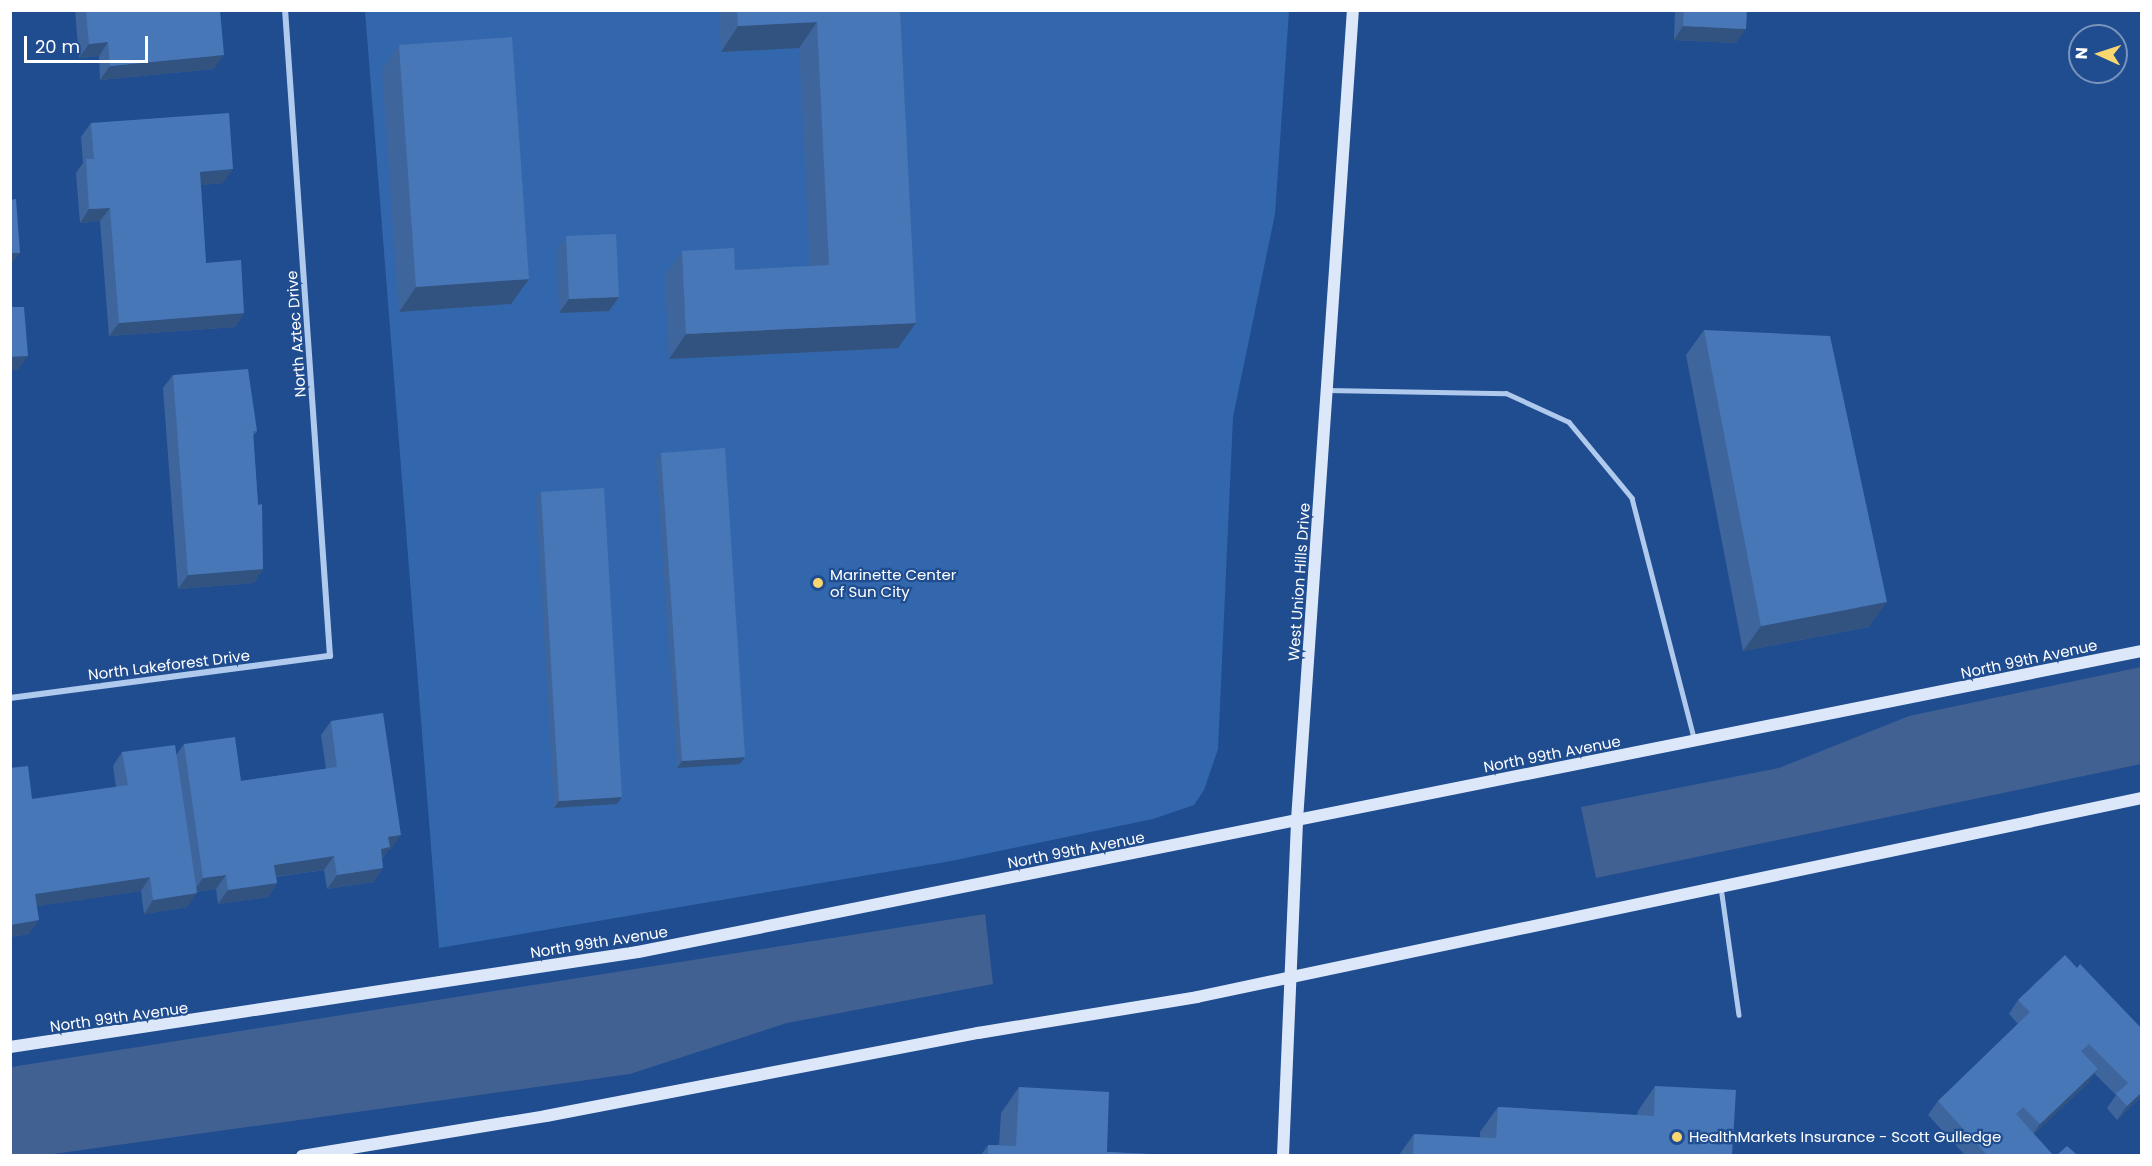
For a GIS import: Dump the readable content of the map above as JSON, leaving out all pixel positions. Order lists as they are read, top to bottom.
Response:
{
  "streets": {
    "main road": ["West Union Hills Drive", "North 99th Avenue"],
    "street": ["North Aztec Drive", "North Lakeforest Drive"]
  },
  "crossings": [
    ["North Aztec Drive", "North Lakeforest Drive"],
    ["West Union Hills Drive", "North 99th Avenue"]
  ],
  "places": ["Marinette Center of Sun City", "HealthMarkets Insurance - Scott Gulledge"],
  "scale_bar": "20 m",
  "north": "left"
}
